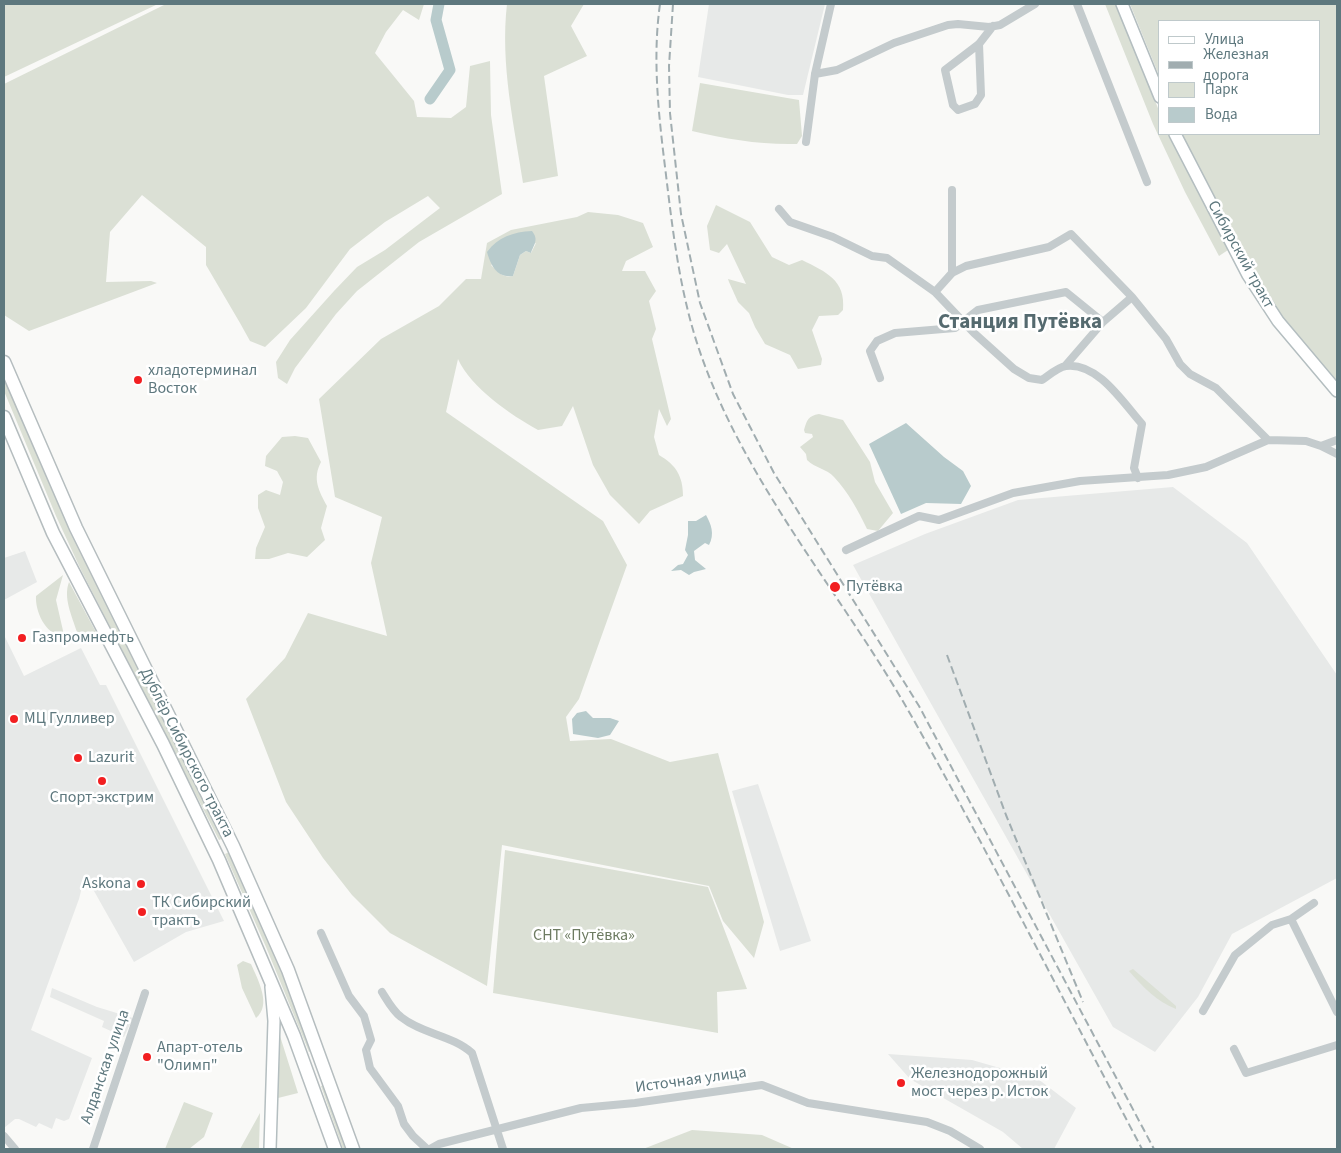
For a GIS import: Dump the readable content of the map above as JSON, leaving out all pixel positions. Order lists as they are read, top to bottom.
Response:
{
  "streets": {
    "main road": ["Сибирский тракт", "Дублёр Сибирского тракта"],
    "street": ["Алданская улица", "Источная улица"]
  },
  "districts": ["Станция Путёвка"],
  "parks": ["СНТ «Путёвка»"],
  "places": [
    "хладотерминал Восток",
    "Путёвка",
    "Газпромнефть",
    "МЦ Гулливер",
    "Lazurit",
    "Спорт-экстрим",
    "Askona",
    "ТК Сибирский трактъ",
    "Апарт-отель \"Олимп\"",
    "Железнодорожный мост через р. Исток"
  ],
  "legend": [
    "Улица",
    "Железная дорога",
    "Парк",
    "Вода"
  ]
}
